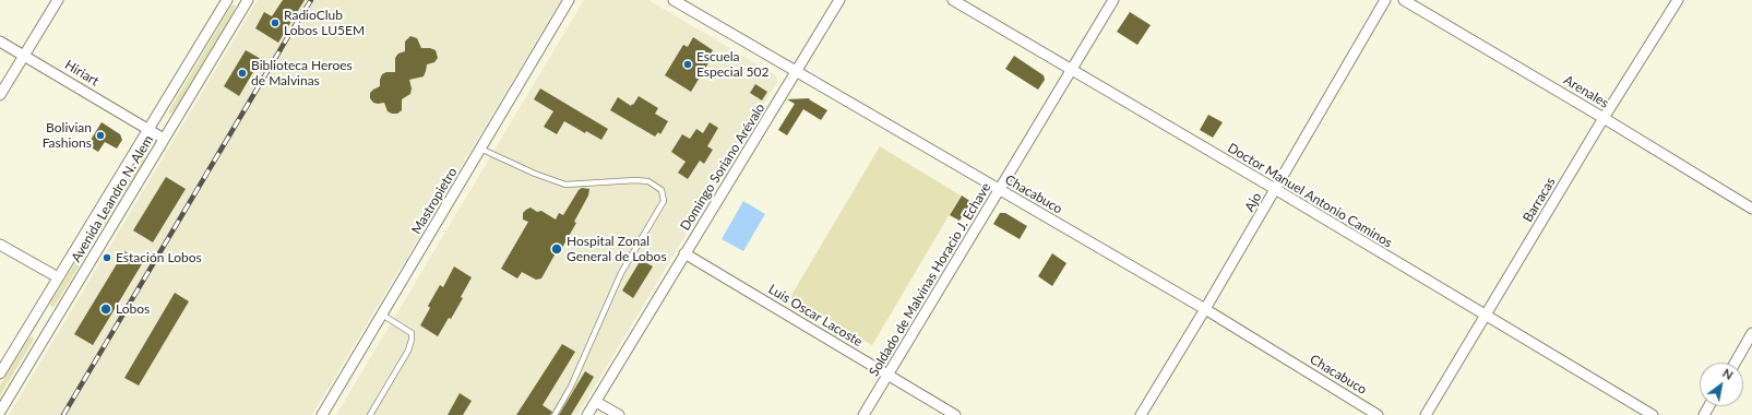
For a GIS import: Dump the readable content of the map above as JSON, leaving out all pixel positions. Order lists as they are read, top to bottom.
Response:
{
  "streets": {
    "street": [
      "Hiriart",
      "Arenales",
      "Domingo Soriano Arévalo",
      "Chacabuco",
      "Doctor Manuel Antonio Caminos",
      "Avenida Leandro N. Alem",
      "Barracas",
      "Mastropietro",
      "Ajo",
      "Soldado de Malvinas Horacio J. Echave",
      "Luis Oscar Lacoste"
    ]
  },
  "crossings": [
    ["Hiriart", "Avenida Leandro N. Alem"],
    ["Arenales", "Barracas"],
    ["Domingo Soriano Arévalo", "Chacabuco"],
    ["Domingo Soriano Arévalo", "Luis Oscar Lacoste"],
    ["Chacabuco", "Ajo"],
    ["Chacabuco", "Soldado de Malvinas Horacio J. Echave"],
    ["Doctor Manuel Antonio Caminos", "Barracas"],
    ["Doctor Manuel Antonio Caminos", "Ajo"],
    ["Doctor Manuel Antonio Caminos", "Soldado de Malvinas Horacio J. Echave"],
    ["Soldado de Malvinas Horacio J. Echave", "Luis Oscar Lacoste"]
  ],
  "places": [
    "RadioClub Lobos LU5EM",
    "Escuela Especial 502",
    "Biblioteca Heroes de Malvinas",
    "Bolivian Fashions",
    "Hospital Zonal General de Lobos",
    "Estación Lobos",
    "Lobos"
  ],
  "north": "top right"
}
